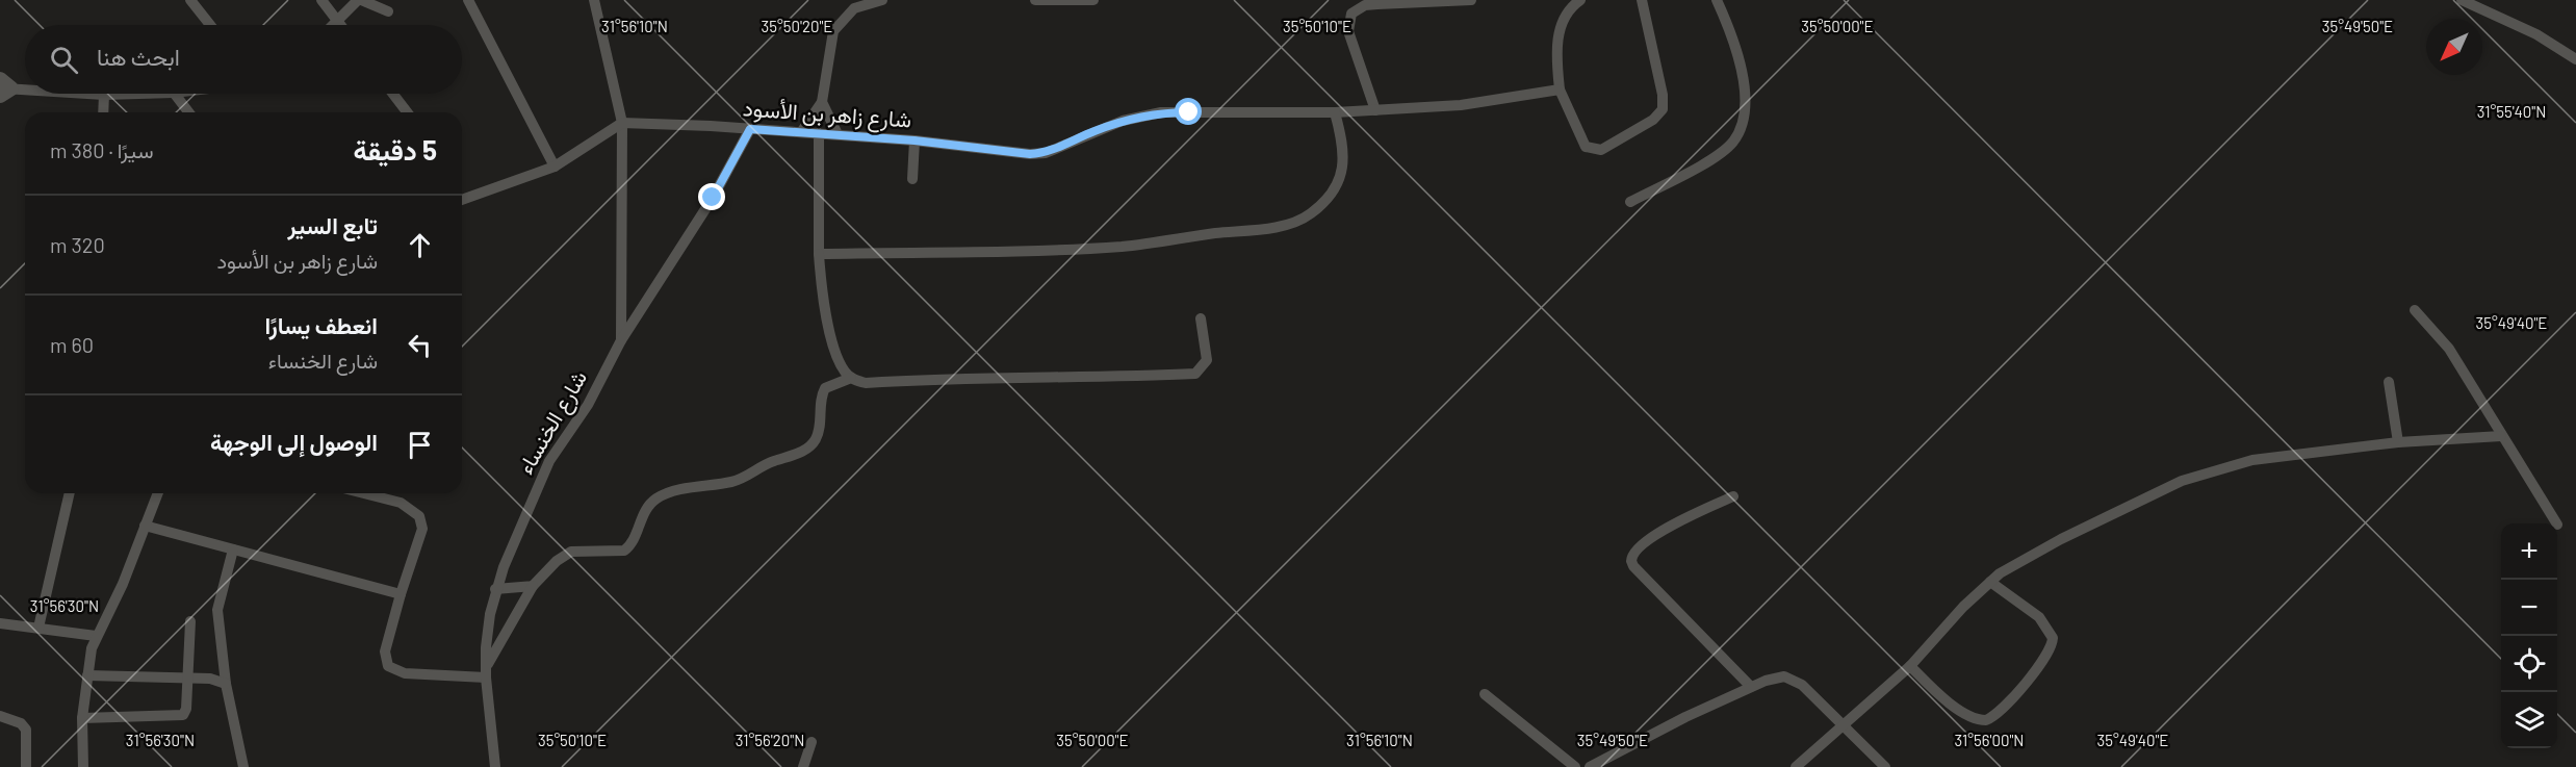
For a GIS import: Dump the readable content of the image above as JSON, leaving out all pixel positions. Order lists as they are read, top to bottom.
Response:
{
  "streets": {
    "street": ["شارع زاهر بن الأسود", "شارع الخنساء"]
  },
  "crossings": [
    ["شارع زاهر بن الأسود", "شارع الخنساء"]
  ],
  "north": "bottom left",
  "page": {
    "search": "ابحث هنا",
    "heading": ["5 دقيقة", "سيرًا · 380 m"],
    "list": [
      ["تابع السير", "شارع زاهر بن الأسود", "320 m"],
      ["انعطف يسارًا", "شارع الخنساء", "60 m"],
      "الوصول إلى الوجهة"
    ],
    "map_buttons": ["+", "−"]
  },
  "coordinates": [
    "31°56'10\"N",
    "35°50'20\"E",
    "35°50'10\"E",
    "35°50'00\"E",
    "35°49'50\"E",
    "31°55'40\"N",
    "35°49'40\"E",
    "31°56'30\"N",
    "31°56'20\"N",
    "31°56'00\"N"
  ]
}
